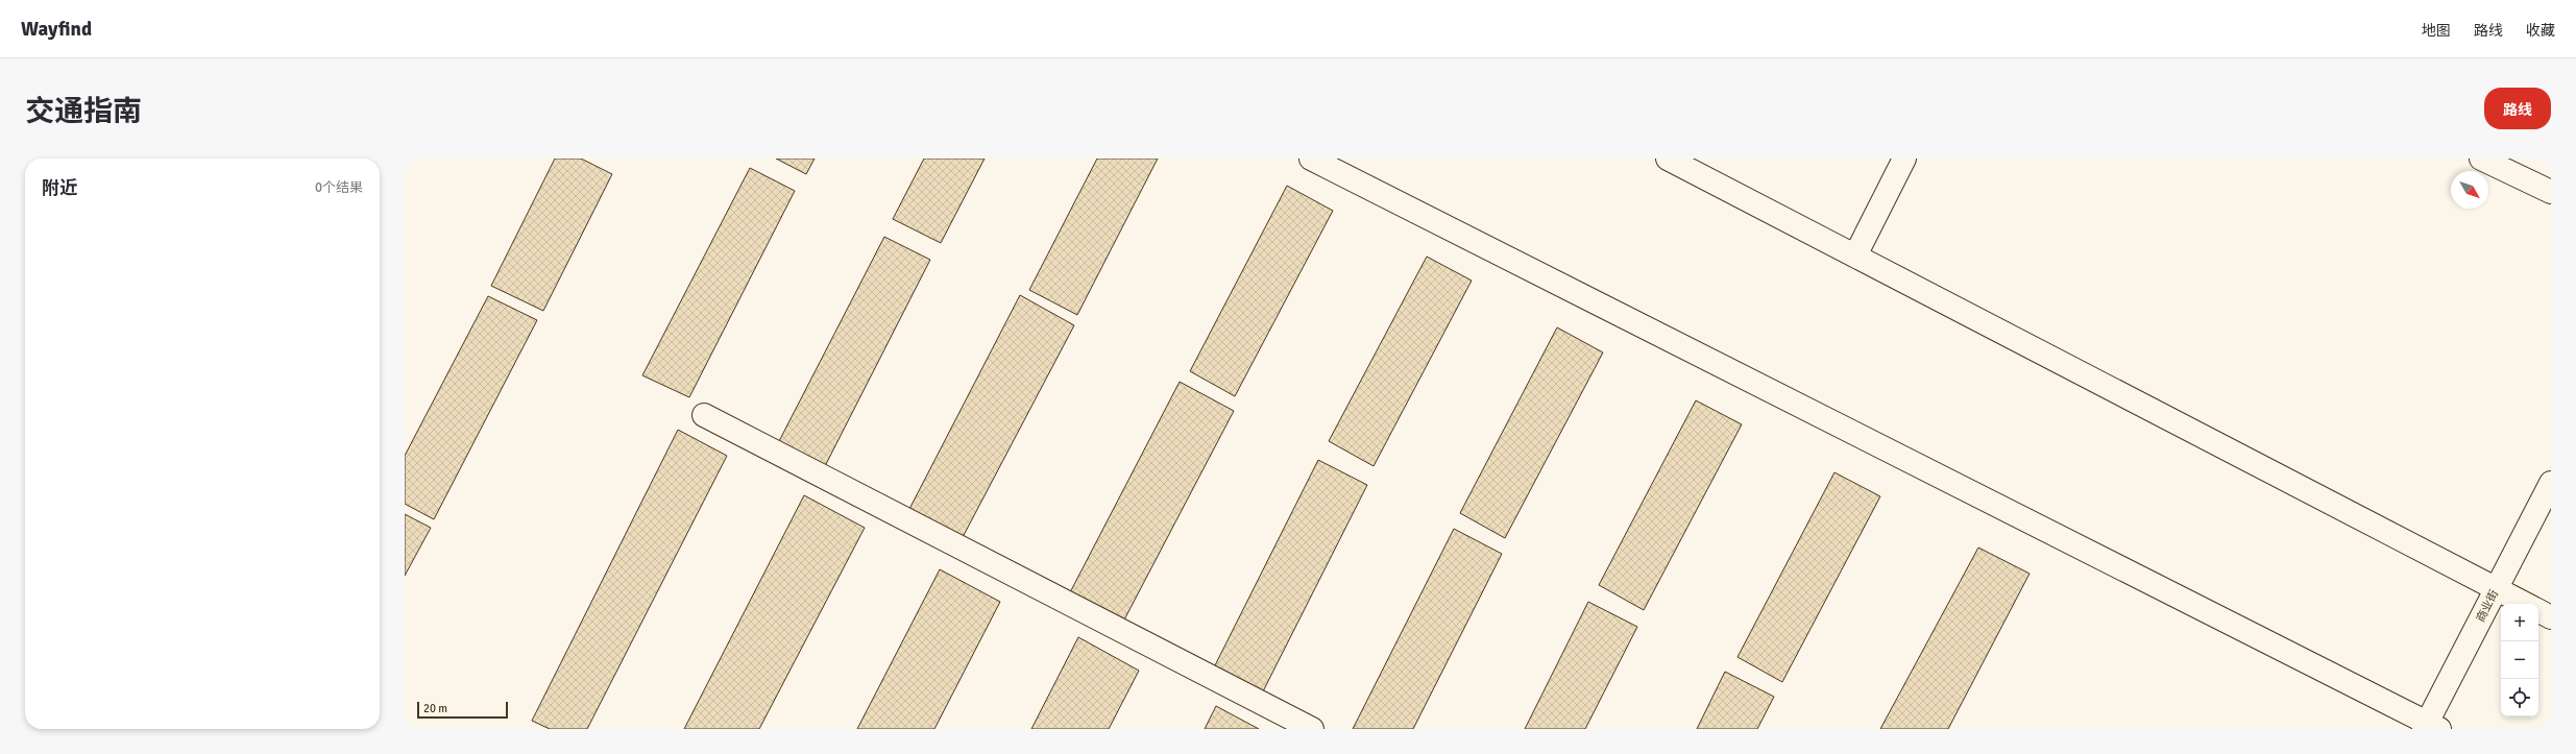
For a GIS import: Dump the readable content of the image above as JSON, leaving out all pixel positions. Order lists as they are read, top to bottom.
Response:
{
  "streets": {
    "street": ["商业街"]
  },
  "scale_bar": "20 m",
  "north": "bottom right",
  "page": {
    "header": "Wayfind",
    "nav": ["地图", "路线", "收藏"],
    "title": "交通指南",
    "buttons": "路线",
    "heading": ["附近", "0个结果"],
    "map_buttons": ["+", "−"],
    "scale": "20 m"
  }
}
